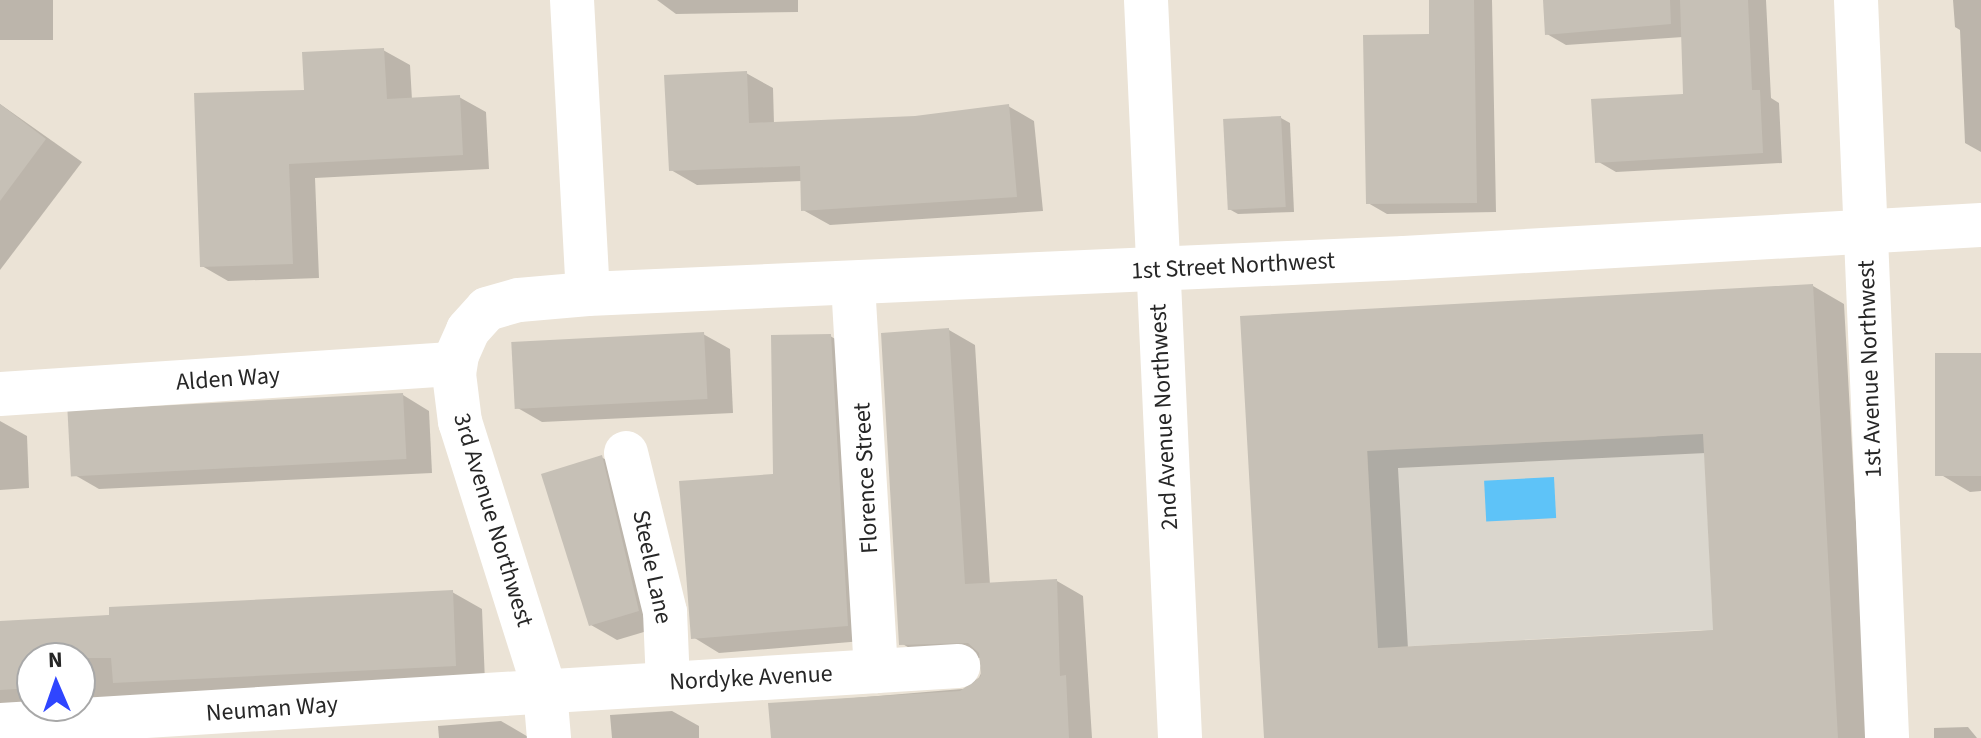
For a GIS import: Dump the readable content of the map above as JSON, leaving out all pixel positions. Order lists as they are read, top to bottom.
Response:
{
  "streets": {
    "street": [
      "1st Street Northwest",
      "1st Avenue Northwest",
      "Alden Way",
      "2nd Avenue Northwest",
      "Florence Street",
      "3rd Avenue Northwest",
      "Steele Lane",
      "Nordyke Avenue",
      "Neuman Way"
    ]
  },
  "crossings": [
    ["1st Street Northwest", "1st Avenue Northwest"],
    ["1st Street Northwest", "2nd Avenue Northwest"],
    ["1st Street Northwest", "Florence Street"],
    ["1st Street Northwest", "3rd Avenue Northwest"],
    ["Alden Way", "3rd Avenue Northwest"],
    ["Florence Street", "Nordyke Avenue"],
    ["3rd Avenue Northwest", "Nordyke Avenue"],
    ["3rd Avenue Northwest", "Neuman Way"],
    ["Steele Lane", "Nordyke Avenue"],
    ["Nordyke Avenue", "Neuman Way"]
  ],
  "north": "top"
}
